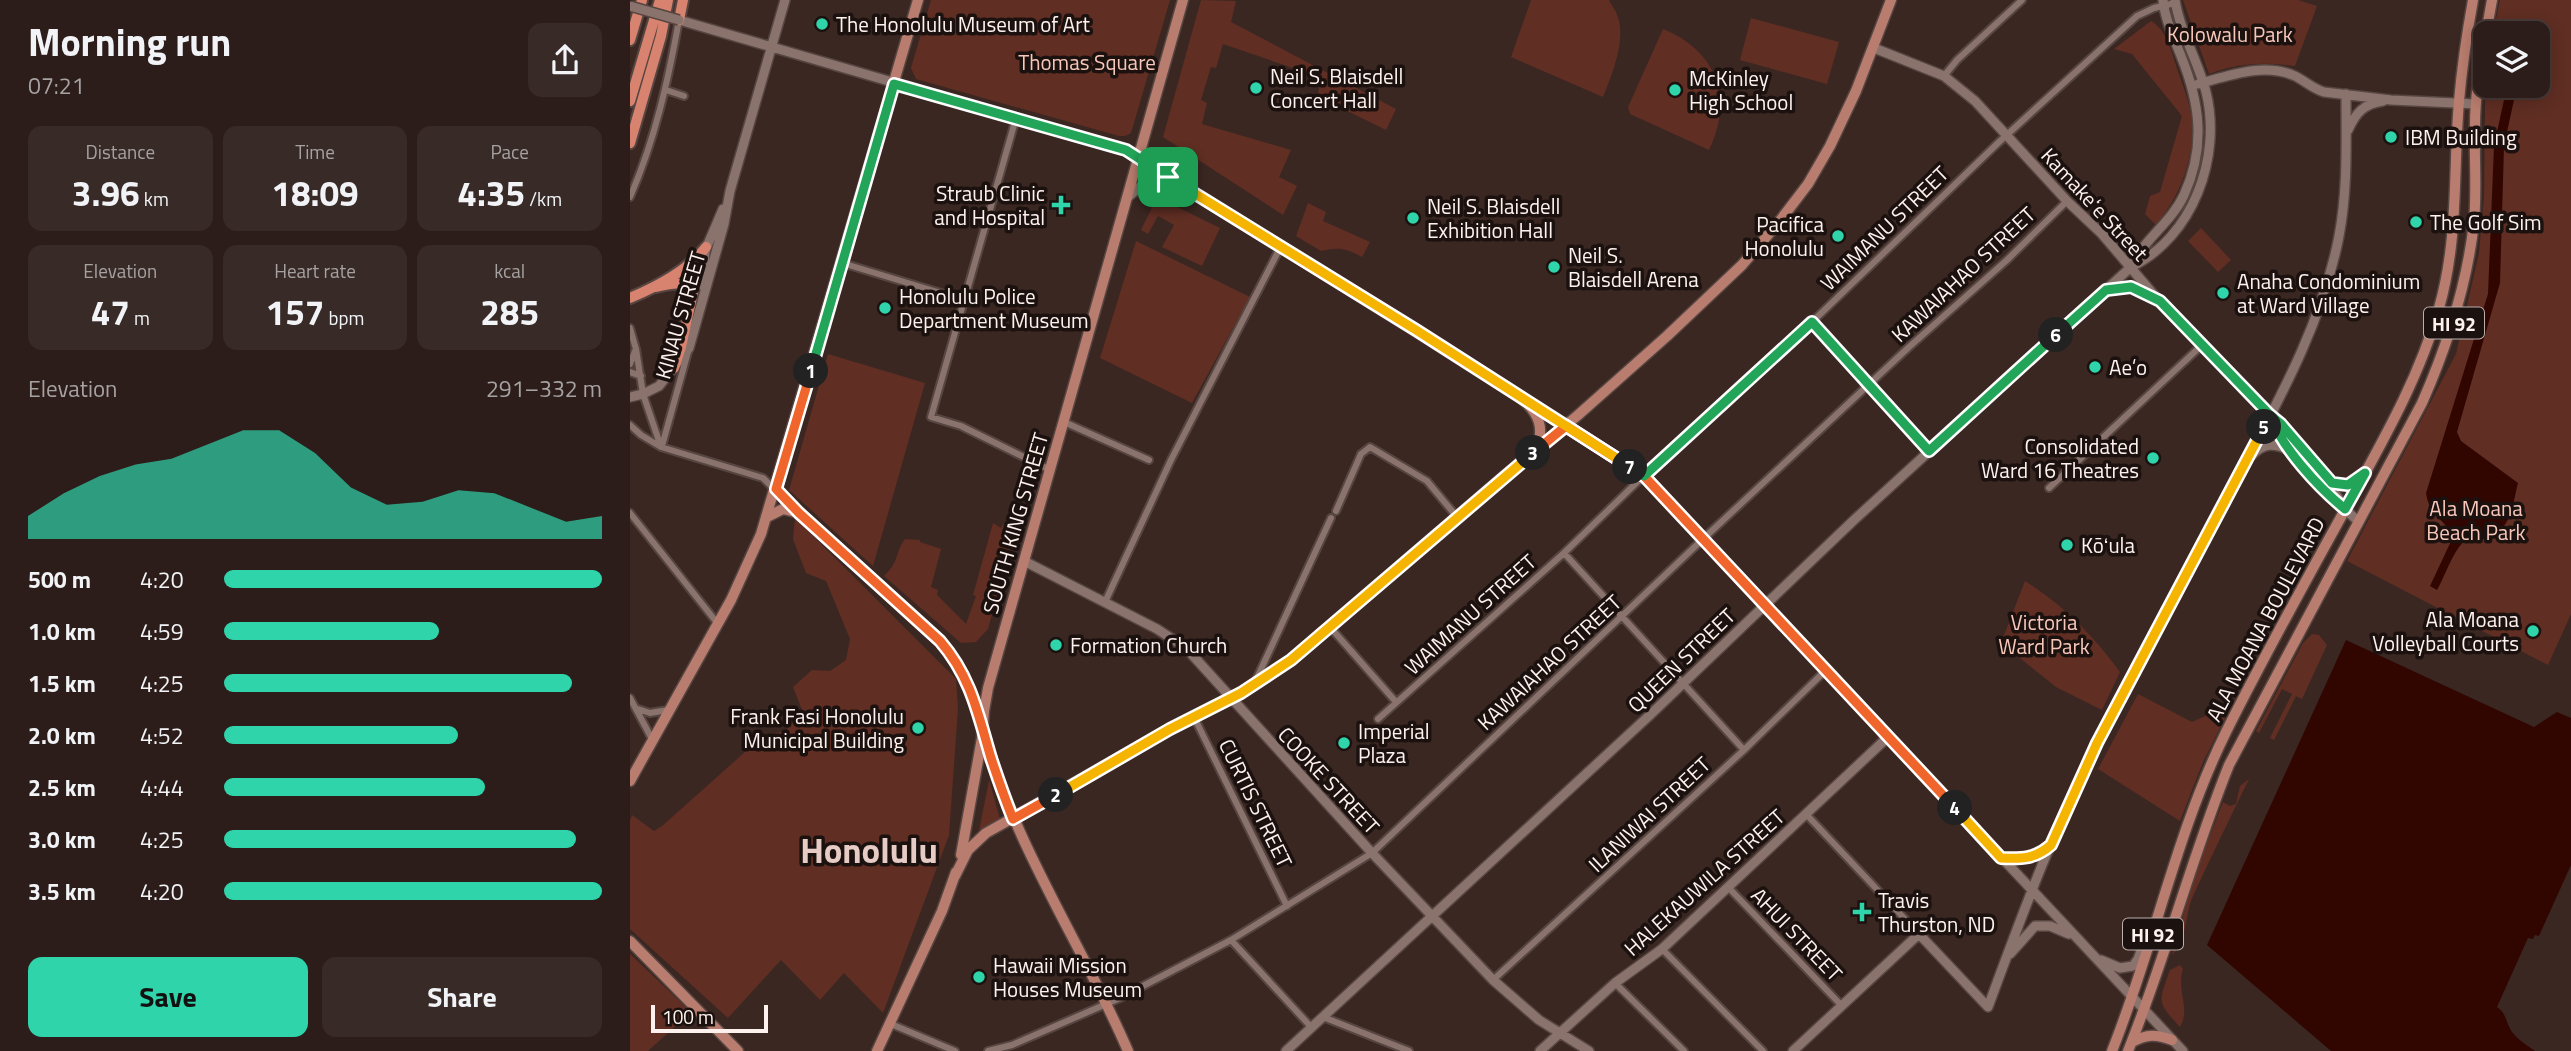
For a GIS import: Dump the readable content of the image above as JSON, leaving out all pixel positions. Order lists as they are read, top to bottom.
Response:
{
  "streets": {
    "main road": ["HI 92", "SOUTH KING STREET", "ALA MOANA BOULEVARD"],
    "street": [
      "Kamakeʻe Street",
      "WAIMANU STREET",
      "KAWAIAHAO STREET",
      "KINAU STREET",
      "QUEEN STREET",
      "COOKE STREET",
      "CURTIS STREET",
      "ILANIWAI STREET",
      "HALEKAUWILA STREET",
      "AHUI STREET"
    ]
  },
  "crossings": [
    ["Kamakeʻe Street", "WAIMANU STREET"],
    ["Kamakeʻe Street", "KAWAIAHAO STREET"],
    ["Kamakeʻe Street", "ALA MOANA BOULEVARD"],
    ["Kamakeʻe Street", "QUEEN STREET"],
    ["WAIMANU STREET", "QUEEN STREET"],
    ["KAWAIAHAO STREET", "COOKE STREET"],
    ["KAWAIAHAO STREET", "CURTIS STREET"],
    ["SOUTH KING STREET", "COOKE STREET"],
    ["QUEEN STREET", "COOKE STREET"],
    ["COOKE STREET", "ILANIWAI STREET"],
    ["COOKE STREET", "HALEKAUWILA STREET"],
    ["HALEKAUWILA STREET", "AHUI STREET"]
  ],
  "districts": ["Honolulu"],
  "parks": [
    "Kolowalu Park",
    "Thomas Square",
    "Ala Moana Beach Park",
    "Victoria Ward Park"
  ],
  "places": {
    "other": [
      "The Honolulu Museum of Art",
      "Neil S. Blaisdell Concert Hall",
      "McKinley High School",
      "IBM Building",
      "Neil S. Blaisdell Exhibition Hall",
      "The Golf Sim",
      "Pacifica Honolulu",
      "Neil S. Blaisdell Arena",
      "Anaha Condominium at Ward Village",
      "Honolulu Police Department Museum",
      "Ae‘o",
      "Consolidated Ward 16 Theatres",
      "Kōʻula",
      "Ala Moana Volleyball Courts",
      "Formation Church",
      "Frank Fasi Honolulu Municipal Building",
      "Imperial Plaza",
      "Hawaii Mission Houses Museum"
    ],
    "health": ["Straub Clinic and Hospital", "Travis Thurston, ND"]
  },
  "scale_bar": "100 m",
  "page": {
    "heading": ["Morning run", "07:21"],
    "stats": [
      ["Distance", "3.96 km"],
      ["Time", "18:09"],
      ["Pace", "4:35 /km"],
      ["Elevation", "47 m"],
      ["Heart rate", "157 bpm"],
      ["kcal", "285"]
    ],
    "pins": [
      "6",
      "1",
      "5",
      "3",
      "7",
      "2",
      "4"
    ],
    "chart": ["Elevation", "291–332 m"],
    "list": [
      {
        "name": "500 m",
        "note": "4:20"
      },
      {
        "name": "1.0 km",
        "note": "4:59"
      },
      {
        "name": "1.5 km",
        "note": "4:25"
      },
      {
        "name": "2.0 km",
        "note": "4:52"
      },
      {
        "name": "2.5 km",
        "note": "4:44"
      },
      {
        "name": "3.0 km",
        "note": "4:25"
      },
      {
        "name": "3.5 km",
        "note": "4:20"
      }
    ],
    "buttons": ["Save", "Share"],
    "scale": "100 m"
  }
}
